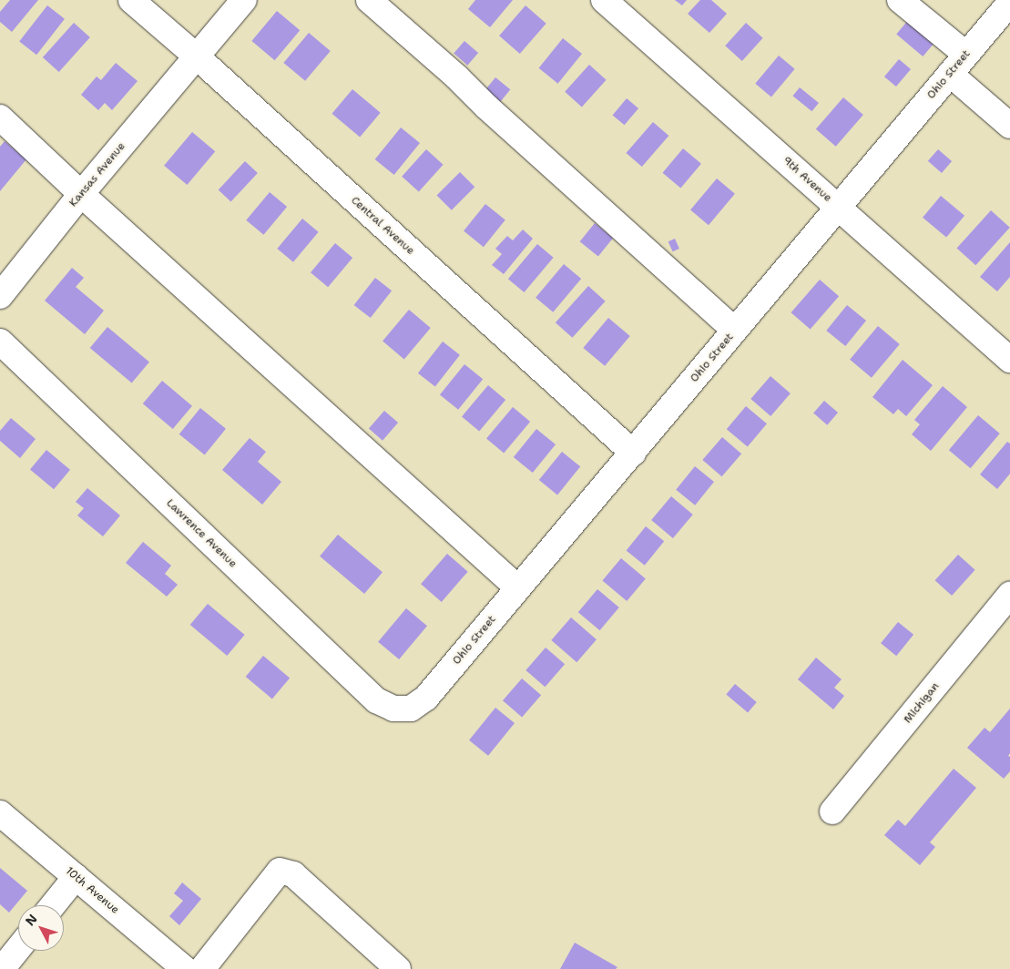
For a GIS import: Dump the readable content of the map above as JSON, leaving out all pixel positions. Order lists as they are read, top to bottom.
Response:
{
  "streets": {
    "street": [
      "Ohio Street",
      "Kansas Avenue",
      "9th Avenue",
      "Central Avenue",
      "Lawrence Avenue",
      "Michigan",
      "10th Avenue"
    ]
  },
  "crossings": [
    ["Ohio Street", "9th Avenue"],
    ["Ohio Street", "Central Avenue"],
    ["Ohio Street", "Lawrence Avenue"],
    ["Kansas Avenue", "Central Avenue"]
  ],
  "north": "top left"
}
